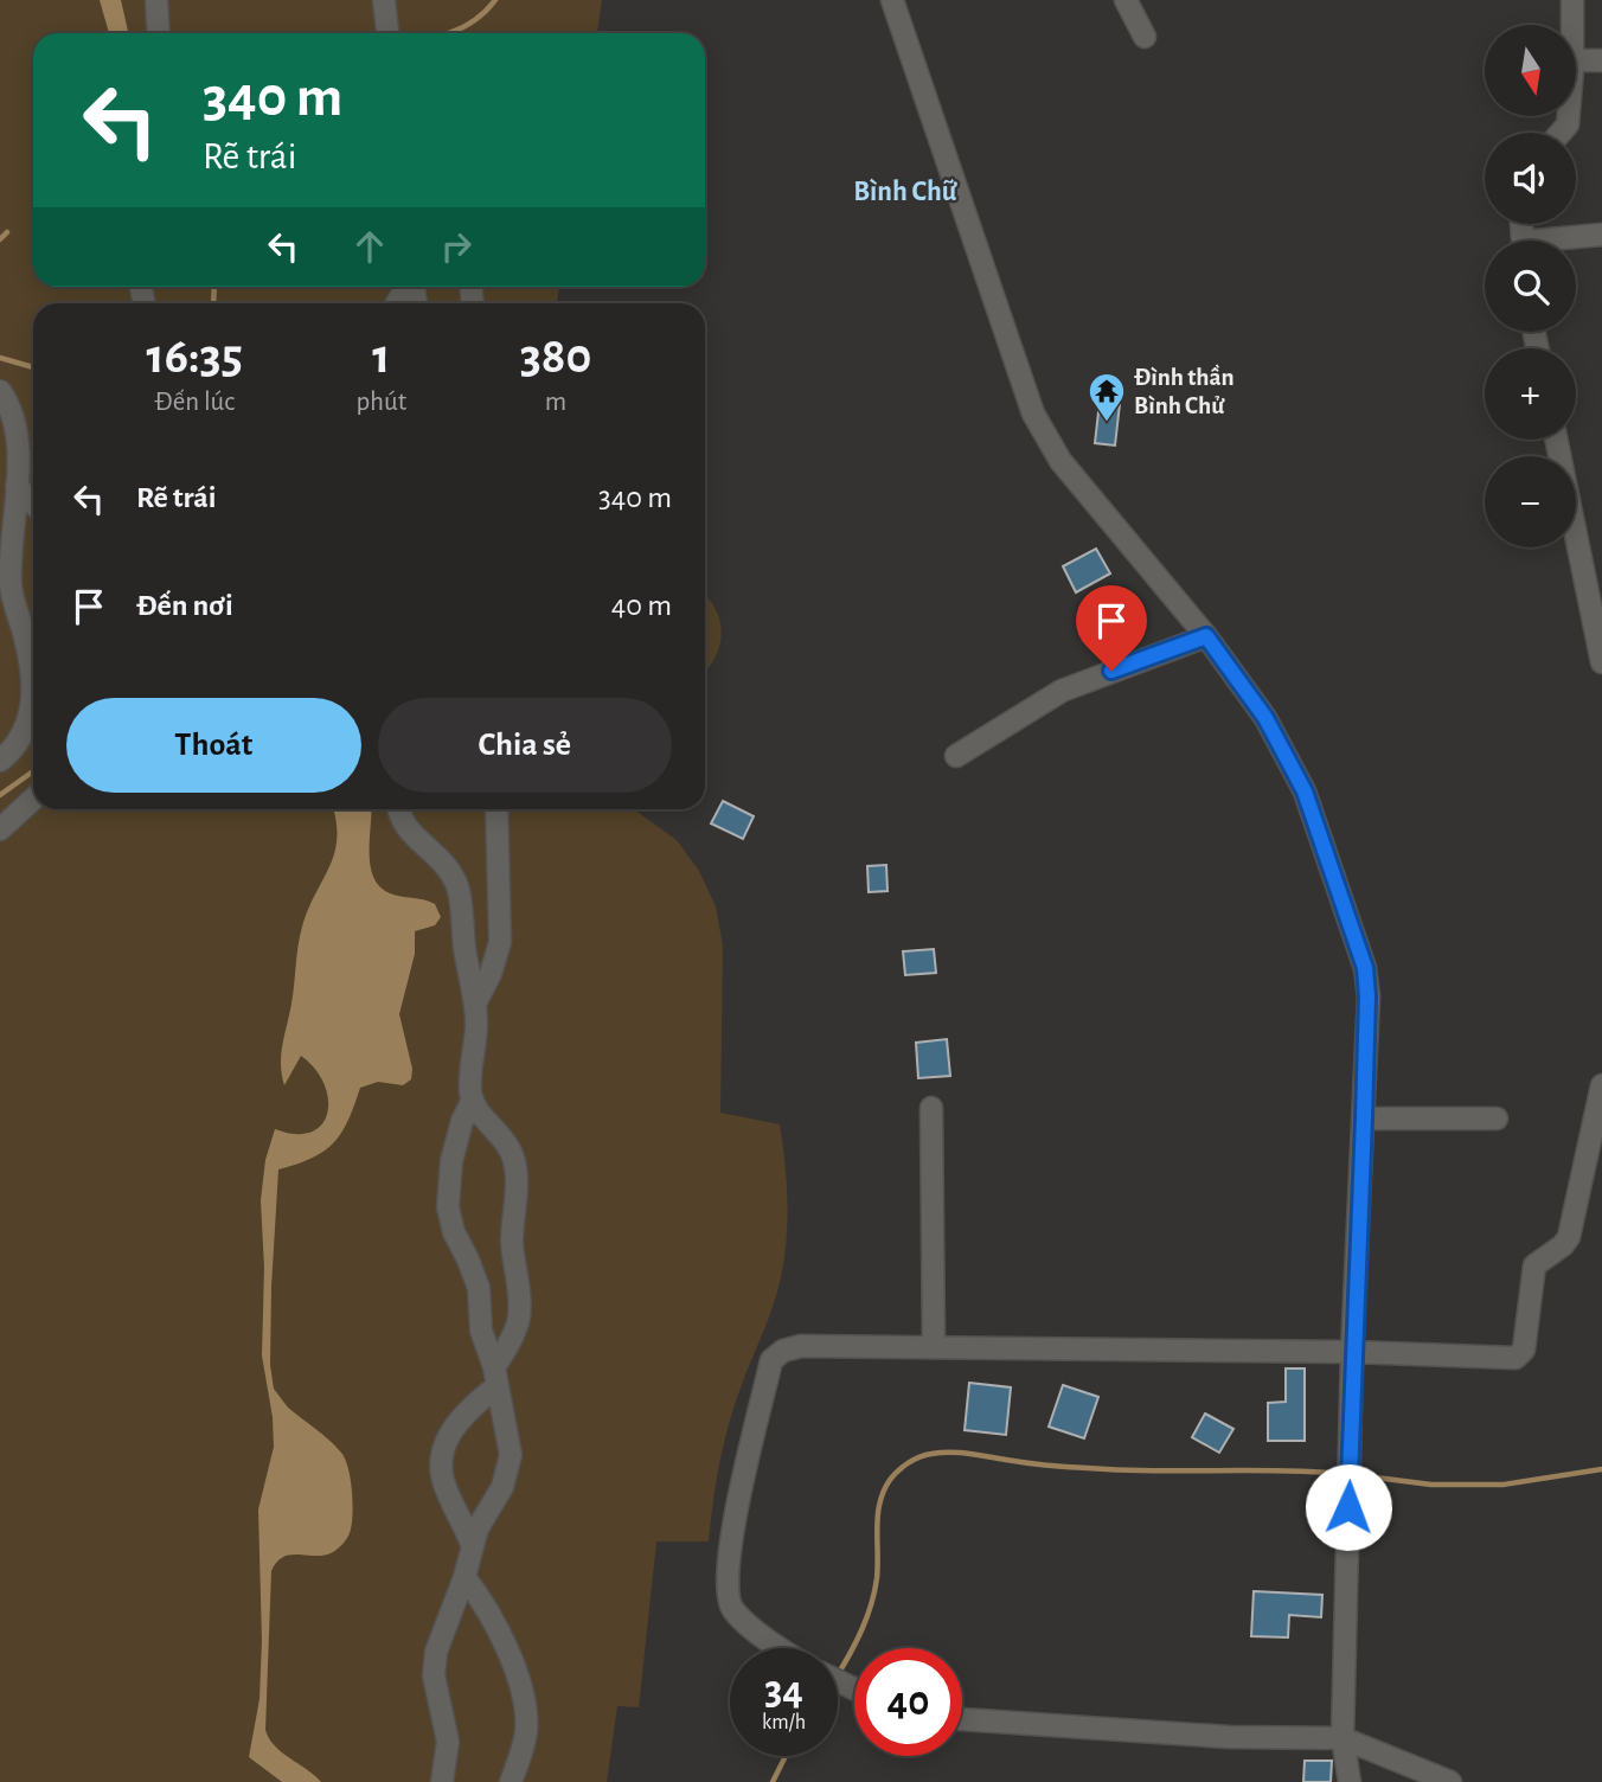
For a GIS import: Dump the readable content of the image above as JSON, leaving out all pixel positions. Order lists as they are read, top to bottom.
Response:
{
  "districts": ["Bình Chữ"],
  "places": {
    "temple": ["Đình thần Bình Chử"]
  },
  "north": "bottom",
  "page": {
    "map_buttons": ["+", "−"],
    "turn": ["340 m", "Rẽ trái"],
    "eta": [
      "16:35",
      "Đến lúc",
      "1",
      "phút",
      "380",
      "m"
    ],
    "list": [
      {
        "name": "Rẽ trái",
        "value": "340 m"
      },
      {
        "name": "Đến nơi",
        "value": "40 m"
      }
    ],
    "buttons": ["Thoát", "Chia sẻ"],
    "speed": "34 km/h",
    "limit": "40"
  }
}
